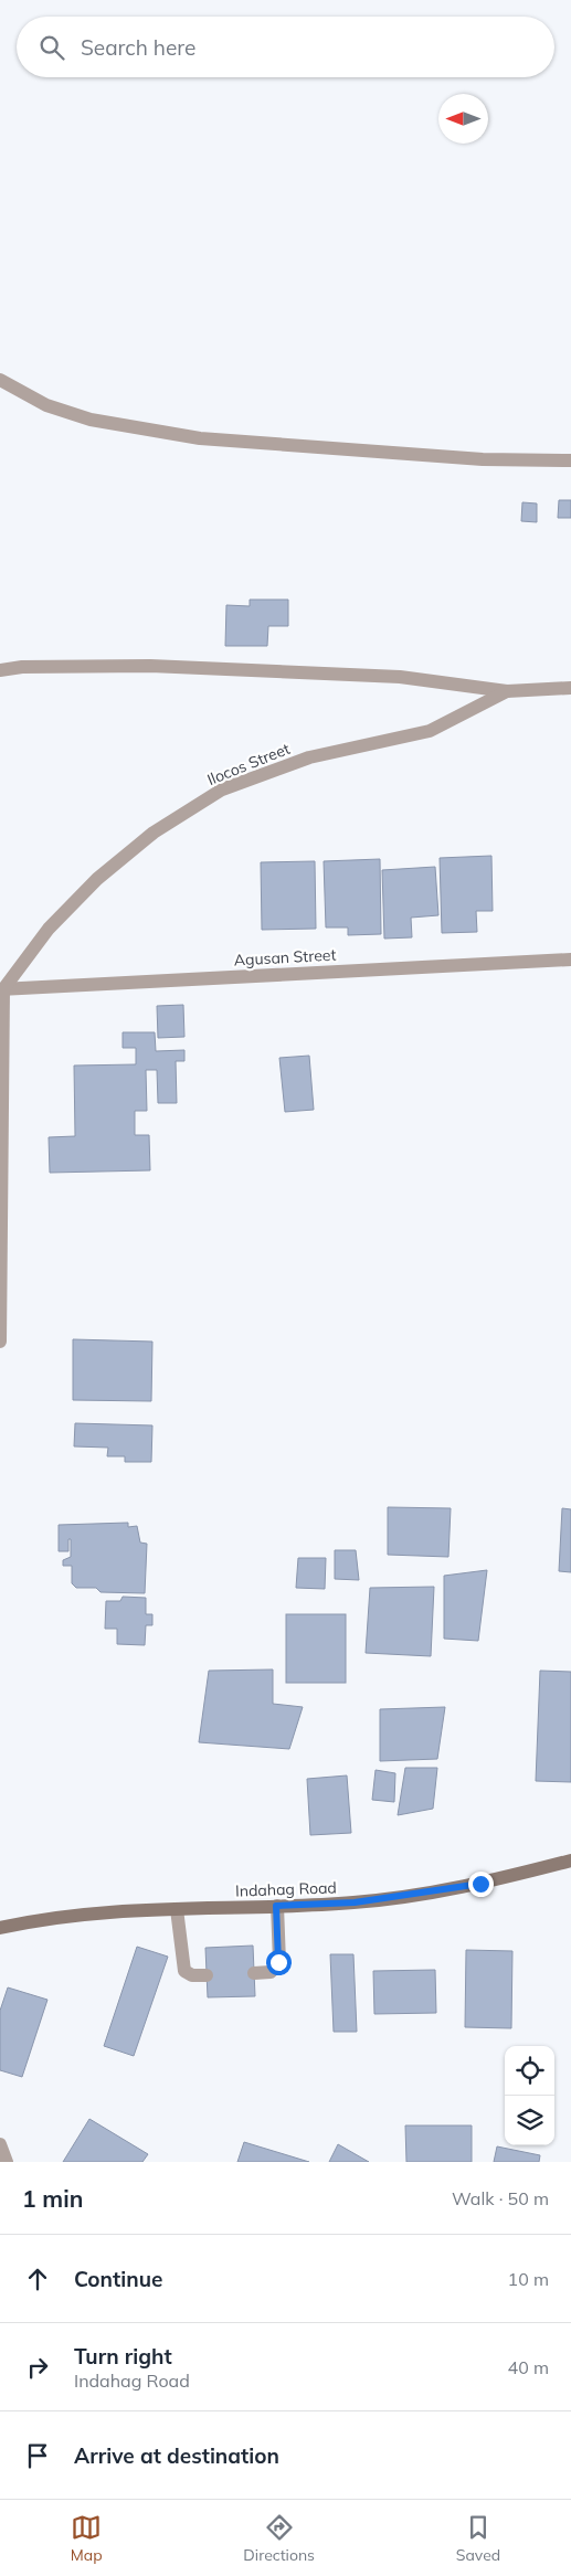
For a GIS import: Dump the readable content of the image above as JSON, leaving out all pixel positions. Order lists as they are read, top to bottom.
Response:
{
  "streets": {
    "main road": ["Indahag Road"],
    "street": ["Ilocos Street", "Agusan Street"]
  },
  "crossings": [
    ["Ilocos Street", "Agusan Street"]
  ],
  "north": "left",
  "page": {
    "search": "Search here",
    "heading": ["1 min", "Walk · 50 m"],
    "list": [
      ["Continue", "10 m"],
      ["Turn right", "Indahag Road", "40 m"],
      "Arrive at destination"
    ],
    "nav": ["Map", "Directions", "Saved"]
  }
}
